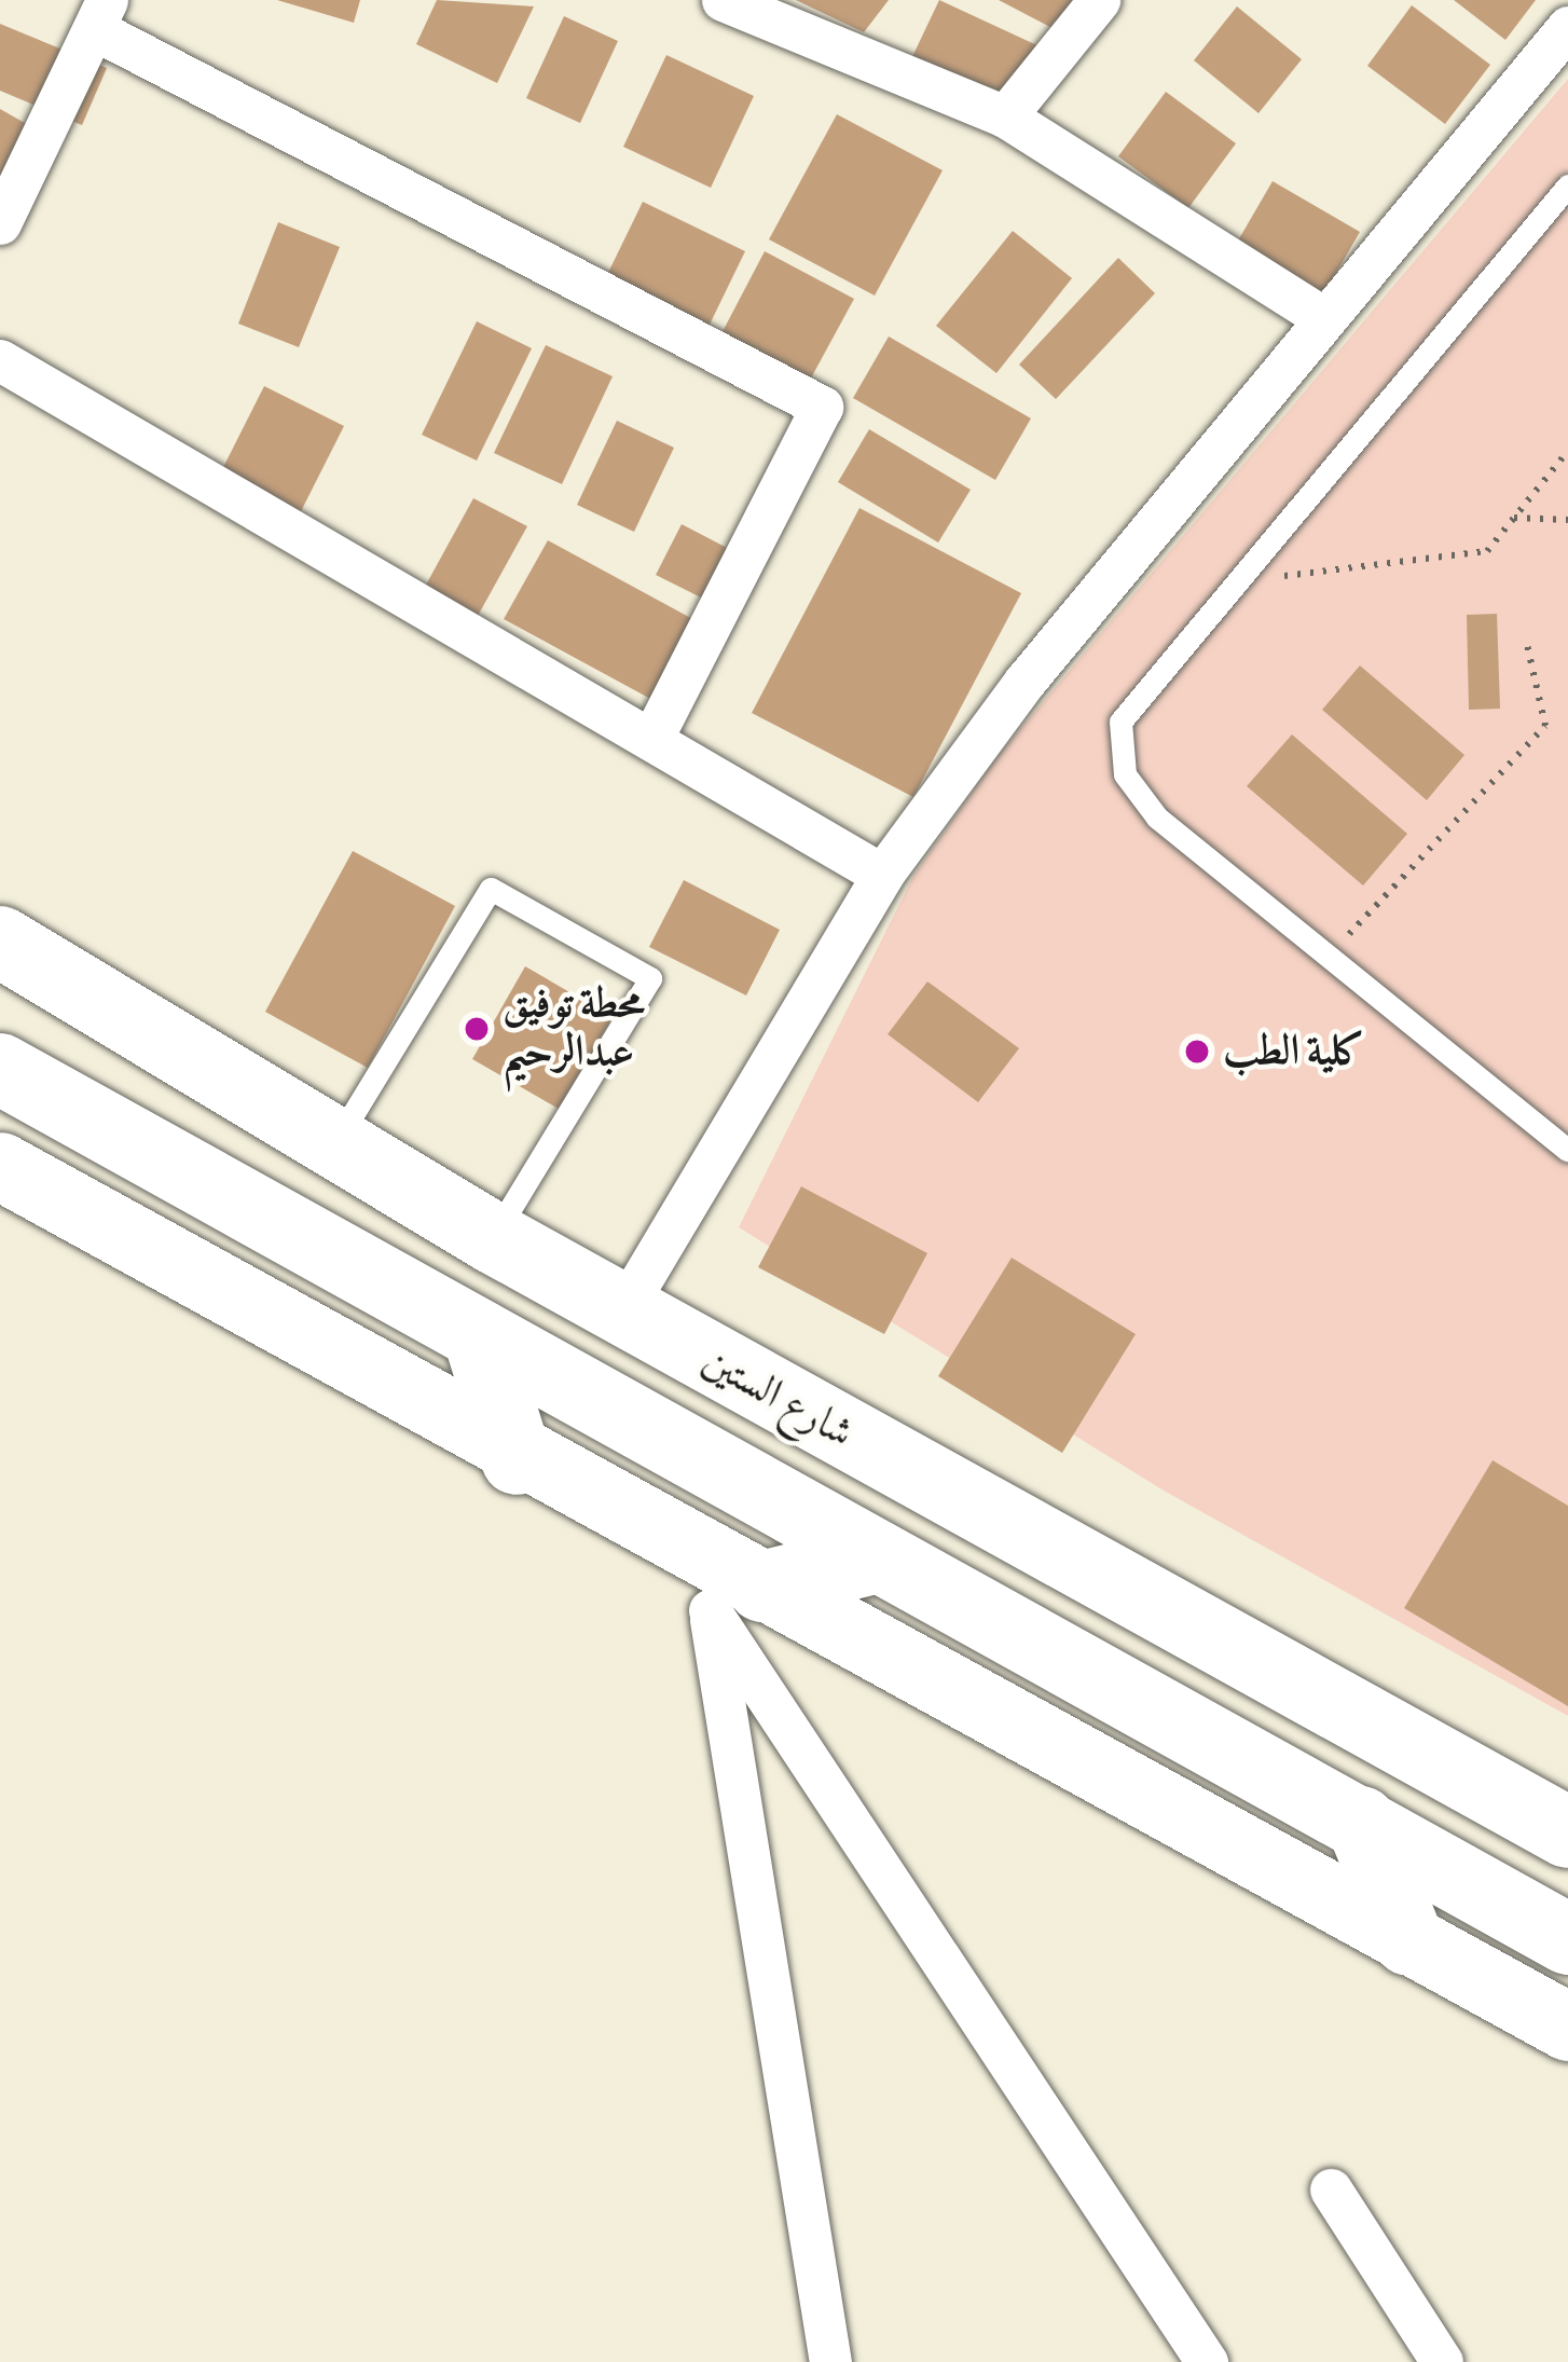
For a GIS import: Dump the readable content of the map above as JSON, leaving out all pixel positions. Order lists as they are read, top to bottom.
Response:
{
  "streets": {
    "highway": ["شارع الستين"]
  },
  "places": ["محطة توفيق عبدالرحيم", "كلية الطب"]
}
